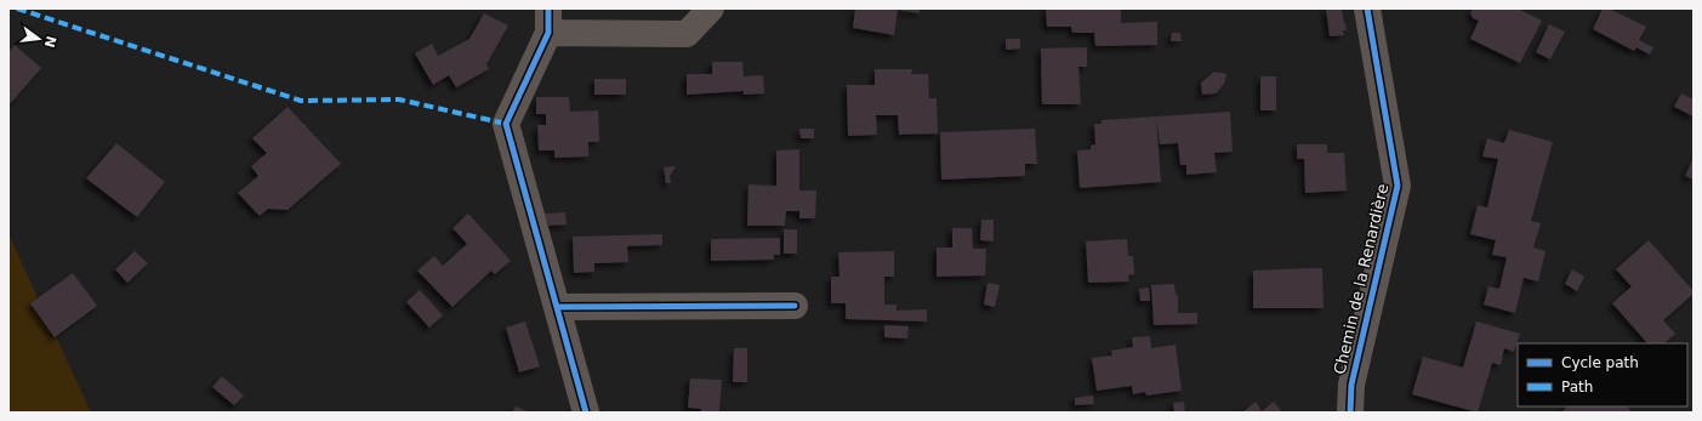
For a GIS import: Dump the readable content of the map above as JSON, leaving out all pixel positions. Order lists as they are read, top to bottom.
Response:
{
  "streets": {
    "street": ["Chemin de la Renardière"]
  },
  "legend": ["Cycle path", "Path"],
  "north": "right"
}
